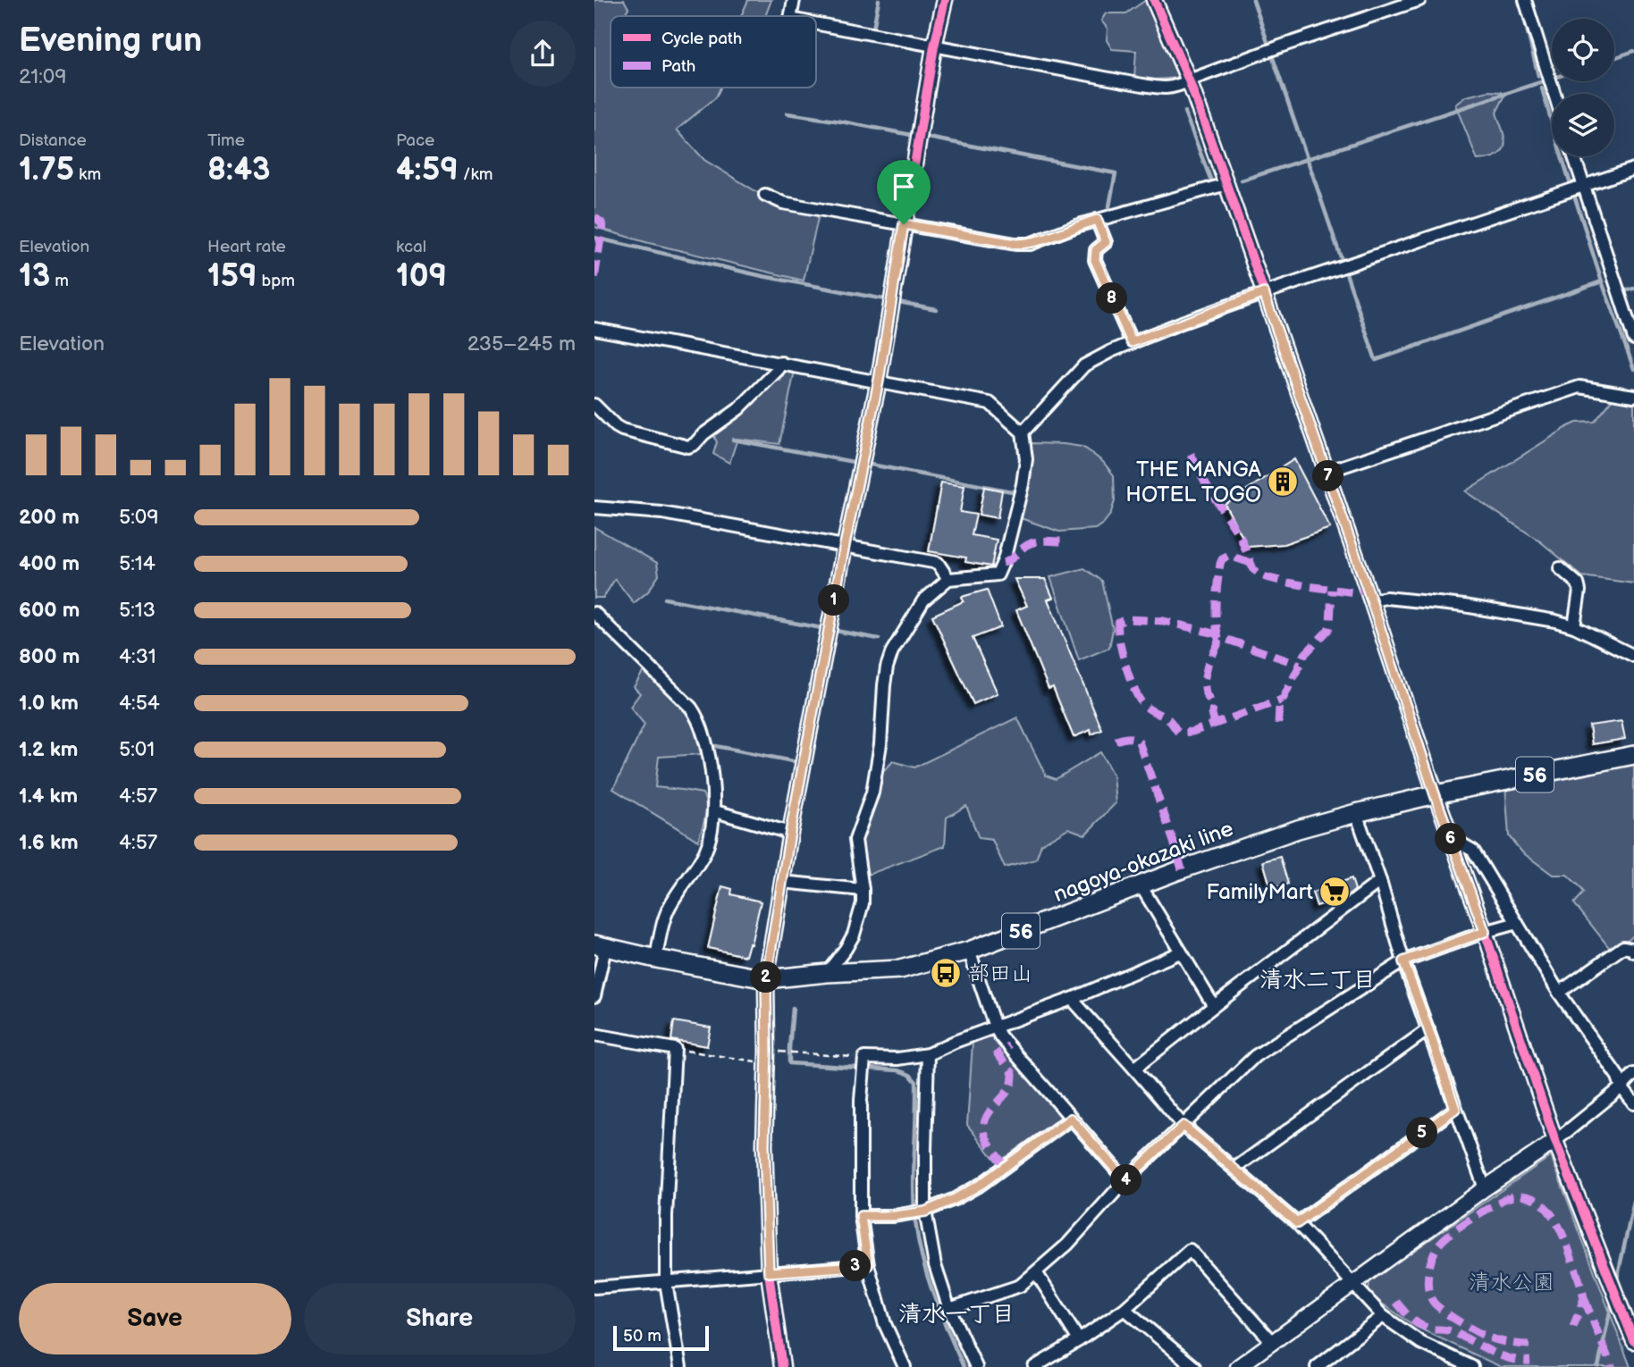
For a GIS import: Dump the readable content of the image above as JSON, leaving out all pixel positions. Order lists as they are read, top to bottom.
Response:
{
  "streets": {
    "main road": ["56", "nagoya-okazaki line"]
  },
  "districts": ["清水二丁目", "清水一丁目"],
  "parks": ["清水公園"],
  "places": {
    "building": ["THE MANGA HOTEL TOGO"],
    "supermarket": ["FamilyMart"],
    "bus stop": ["部田山"]
  },
  "legend": ["Cycle path", "Path"],
  "scale_bar": "50 m",
  "page": {
    "heading": ["Evening run", "21:09"],
    "stats": [
      ["Distance", "1.75 km"],
      ["Time", "8:43"],
      ["Pace", "4:59 /km"],
      ["Elevation", "13 m"],
      ["Heart rate", "159 bpm"],
      ["kcal", "109"]
    ],
    "pins": [
      "8",
      "7",
      "1",
      "6",
      "2",
      "5",
      "4",
      "3"
    ],
    "chart": ["Elevation", "235–245 m"],
    "list": [
      {
        "name": "200 m",
        "note": "5:09"
      },
      {
        "name": "400 m",
        "note": "5:14"
      },
      {
        "name": "600 m",
        "note": "5:13"
      },
      {
        "name": "800 m",
        "note": "4:31"
      },
      {
        "name": "1.0 km",
        "note": "4:54"
      },
      {
        "name": "1.2 km",
        "note": "5:01"
      },
      {
        "name": "1.4 km",
        "note": "4:57"
      },
      {
        "name": "1.6 km",
        "note": "4:57"
      }
    ],
    "buttons": ["Save", "Share"],
    "scale": "50 m"
  }
}
